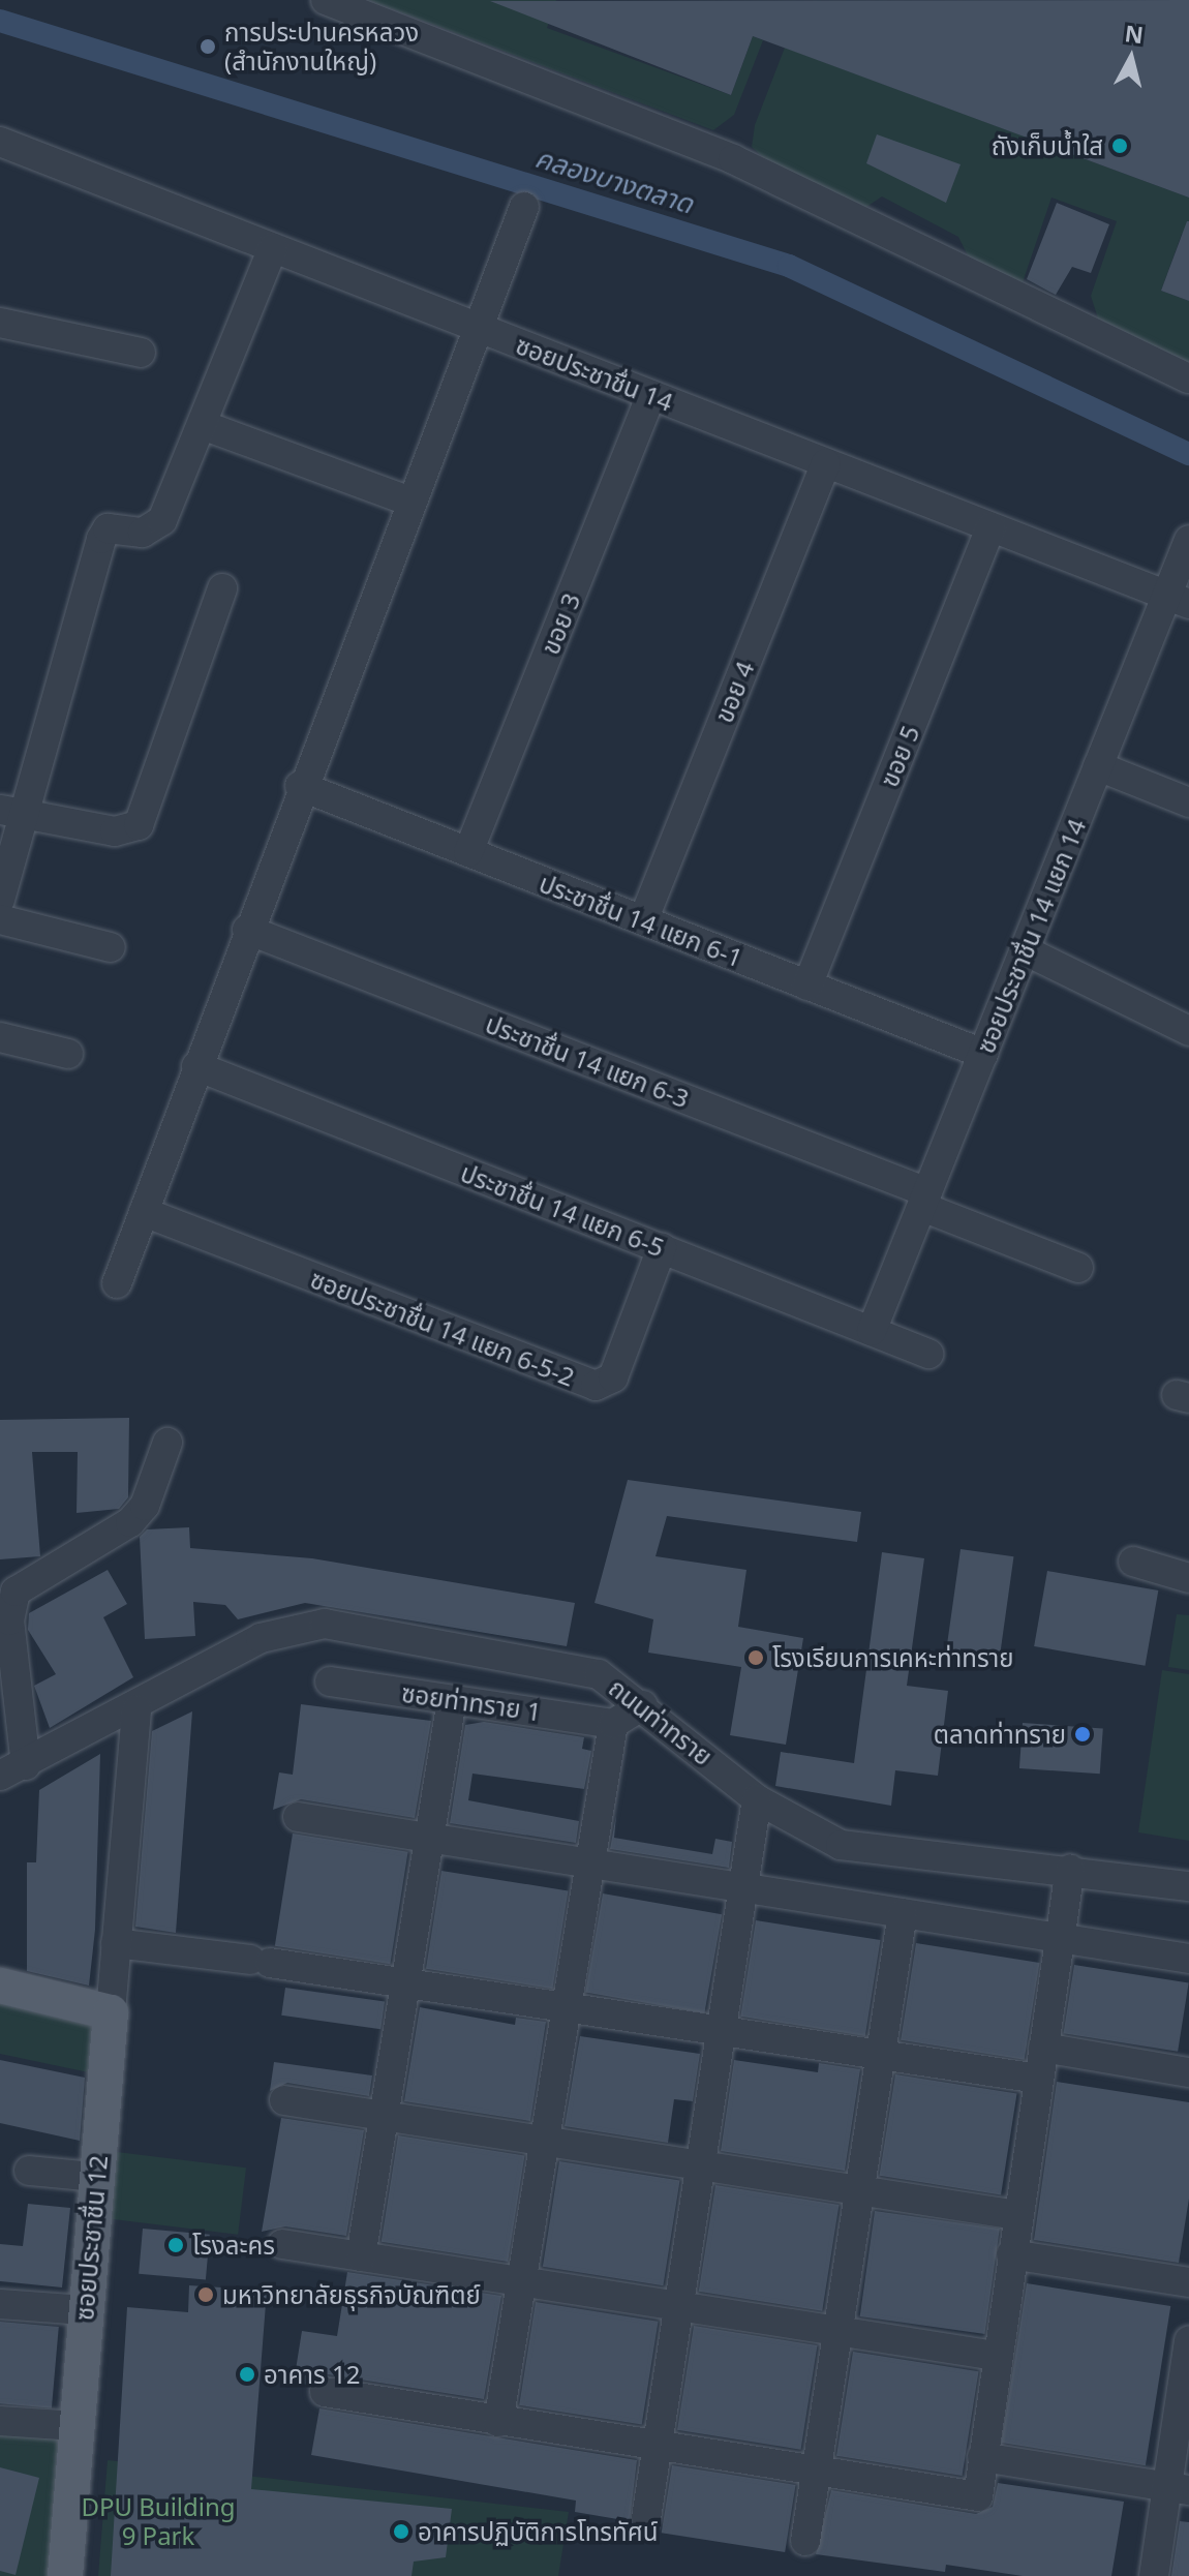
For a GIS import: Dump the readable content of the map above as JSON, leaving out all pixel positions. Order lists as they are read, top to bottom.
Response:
{
  "streets": {
    "main road": ["ซอยประชาชื่น 12"],
    "street": [
      "ซอยประชาชื่น 14",
      "ขอย 3",
      "ขอย 4",
      "ฃอย 5",
      "ประชาชื่น 14 แยก 6-1",
      "ซอยประชาชื่น 14 แยก 14",
      "ประชาชื่น 14 แยก 6-3",
      "ประชาชื่น 14 แยก 6-5",
      "ซอยประชาชื่น 14 แยก 6-5-2",
      "ซอยท่าทราย 1",
      "ถนนท่าทราย"
    ]
  },
  "crossings": [
    ["ซอยประชาชื่น 14", "ขอย 3"],
    ["ซอยประชาชื่น 14", "ขอย 4"],
    ["ซอยประชาชื่น 14", "ฃอย 5"],
    ["ซอยประชาชื่น 14", "ซอยประชาชื่น 14 แยก 14"],
    ["ขอย 3", "ประชาชื่น 14 แยก 6-1"],
    ["ขอย 4", "ประชาชื่น 14 แยก 6-1"],
    ["ฃอย 5", "ประชาชื่น 14 แยก 6-1"],
    ["ประชาชื่น 14 แยก 6-1", "ซอยประชาชื่น 14 แยก 14"],
    ["ซอยประชาชื่น 14 แยก 14", "ประชาชื่น 14 แยก 6-3"],
    ["ซอยประชาชื่น 14 แยก 14", "ประชาชื่น 14 แยก 6-5"],
    ["ประชาชื่น 14 แยก 6-5", "ซอยประชาชื่น 14 แยก 6-5-2"]
  ],
  "water": ["คลองบางตลาด"],
  "parks": ["DPU Building 9 Park"],
  "places": [
    "การประปานครหลวง (สำนักงานใหญ่)",
    "ถังเก็บน้ำใส",
    "โรงเรียนการเคหะท่าทราย",
    "ตลาดท่าทราย",
    "โรงละคร",
    "มหาวิทยาลัยธุรกิจบัณฑิตย์",
    "อาคาร 12",
    "อาคารปฏิบัติการโทรทัศน์"
  ],
  "north": "top"
}
